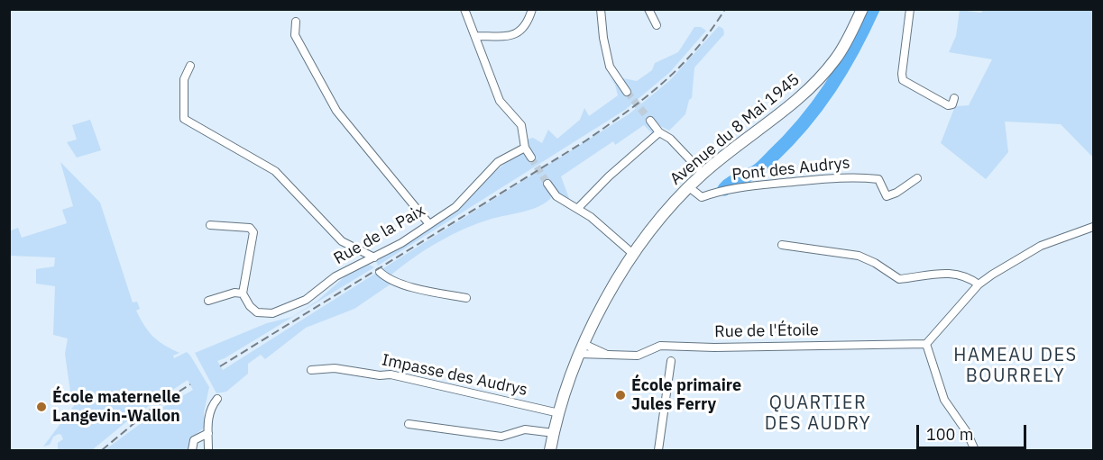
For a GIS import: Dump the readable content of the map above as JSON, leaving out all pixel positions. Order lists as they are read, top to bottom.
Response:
{
  "streets": {
    "main road": ["Avenue du 8 Mai 1945"],
    "street": [
      "Pont des Audrys",
      "Rue de la Paix",
      "Rue de l'Étoile",
      "Impasse des Audrys"
    ]
  },
  "crossings": [
    ["Avenue du 8 Mai 1945", "Pont des Audrys"],
    ["Avenue du 8 Mai 1945", "Rue de l'Étoile"],
    ["Avenue du 8 Mai 1945", "Impasse des Audrys"]
  ],
  "districts": ["HAMEAU DES BOURRELY", "QUARTIER DES AUDRY"],
  "places": ["École primaire Jules Ferry", "École maternelle Langevin-Wallon"],
  "scale_bar": "100 m"
}
